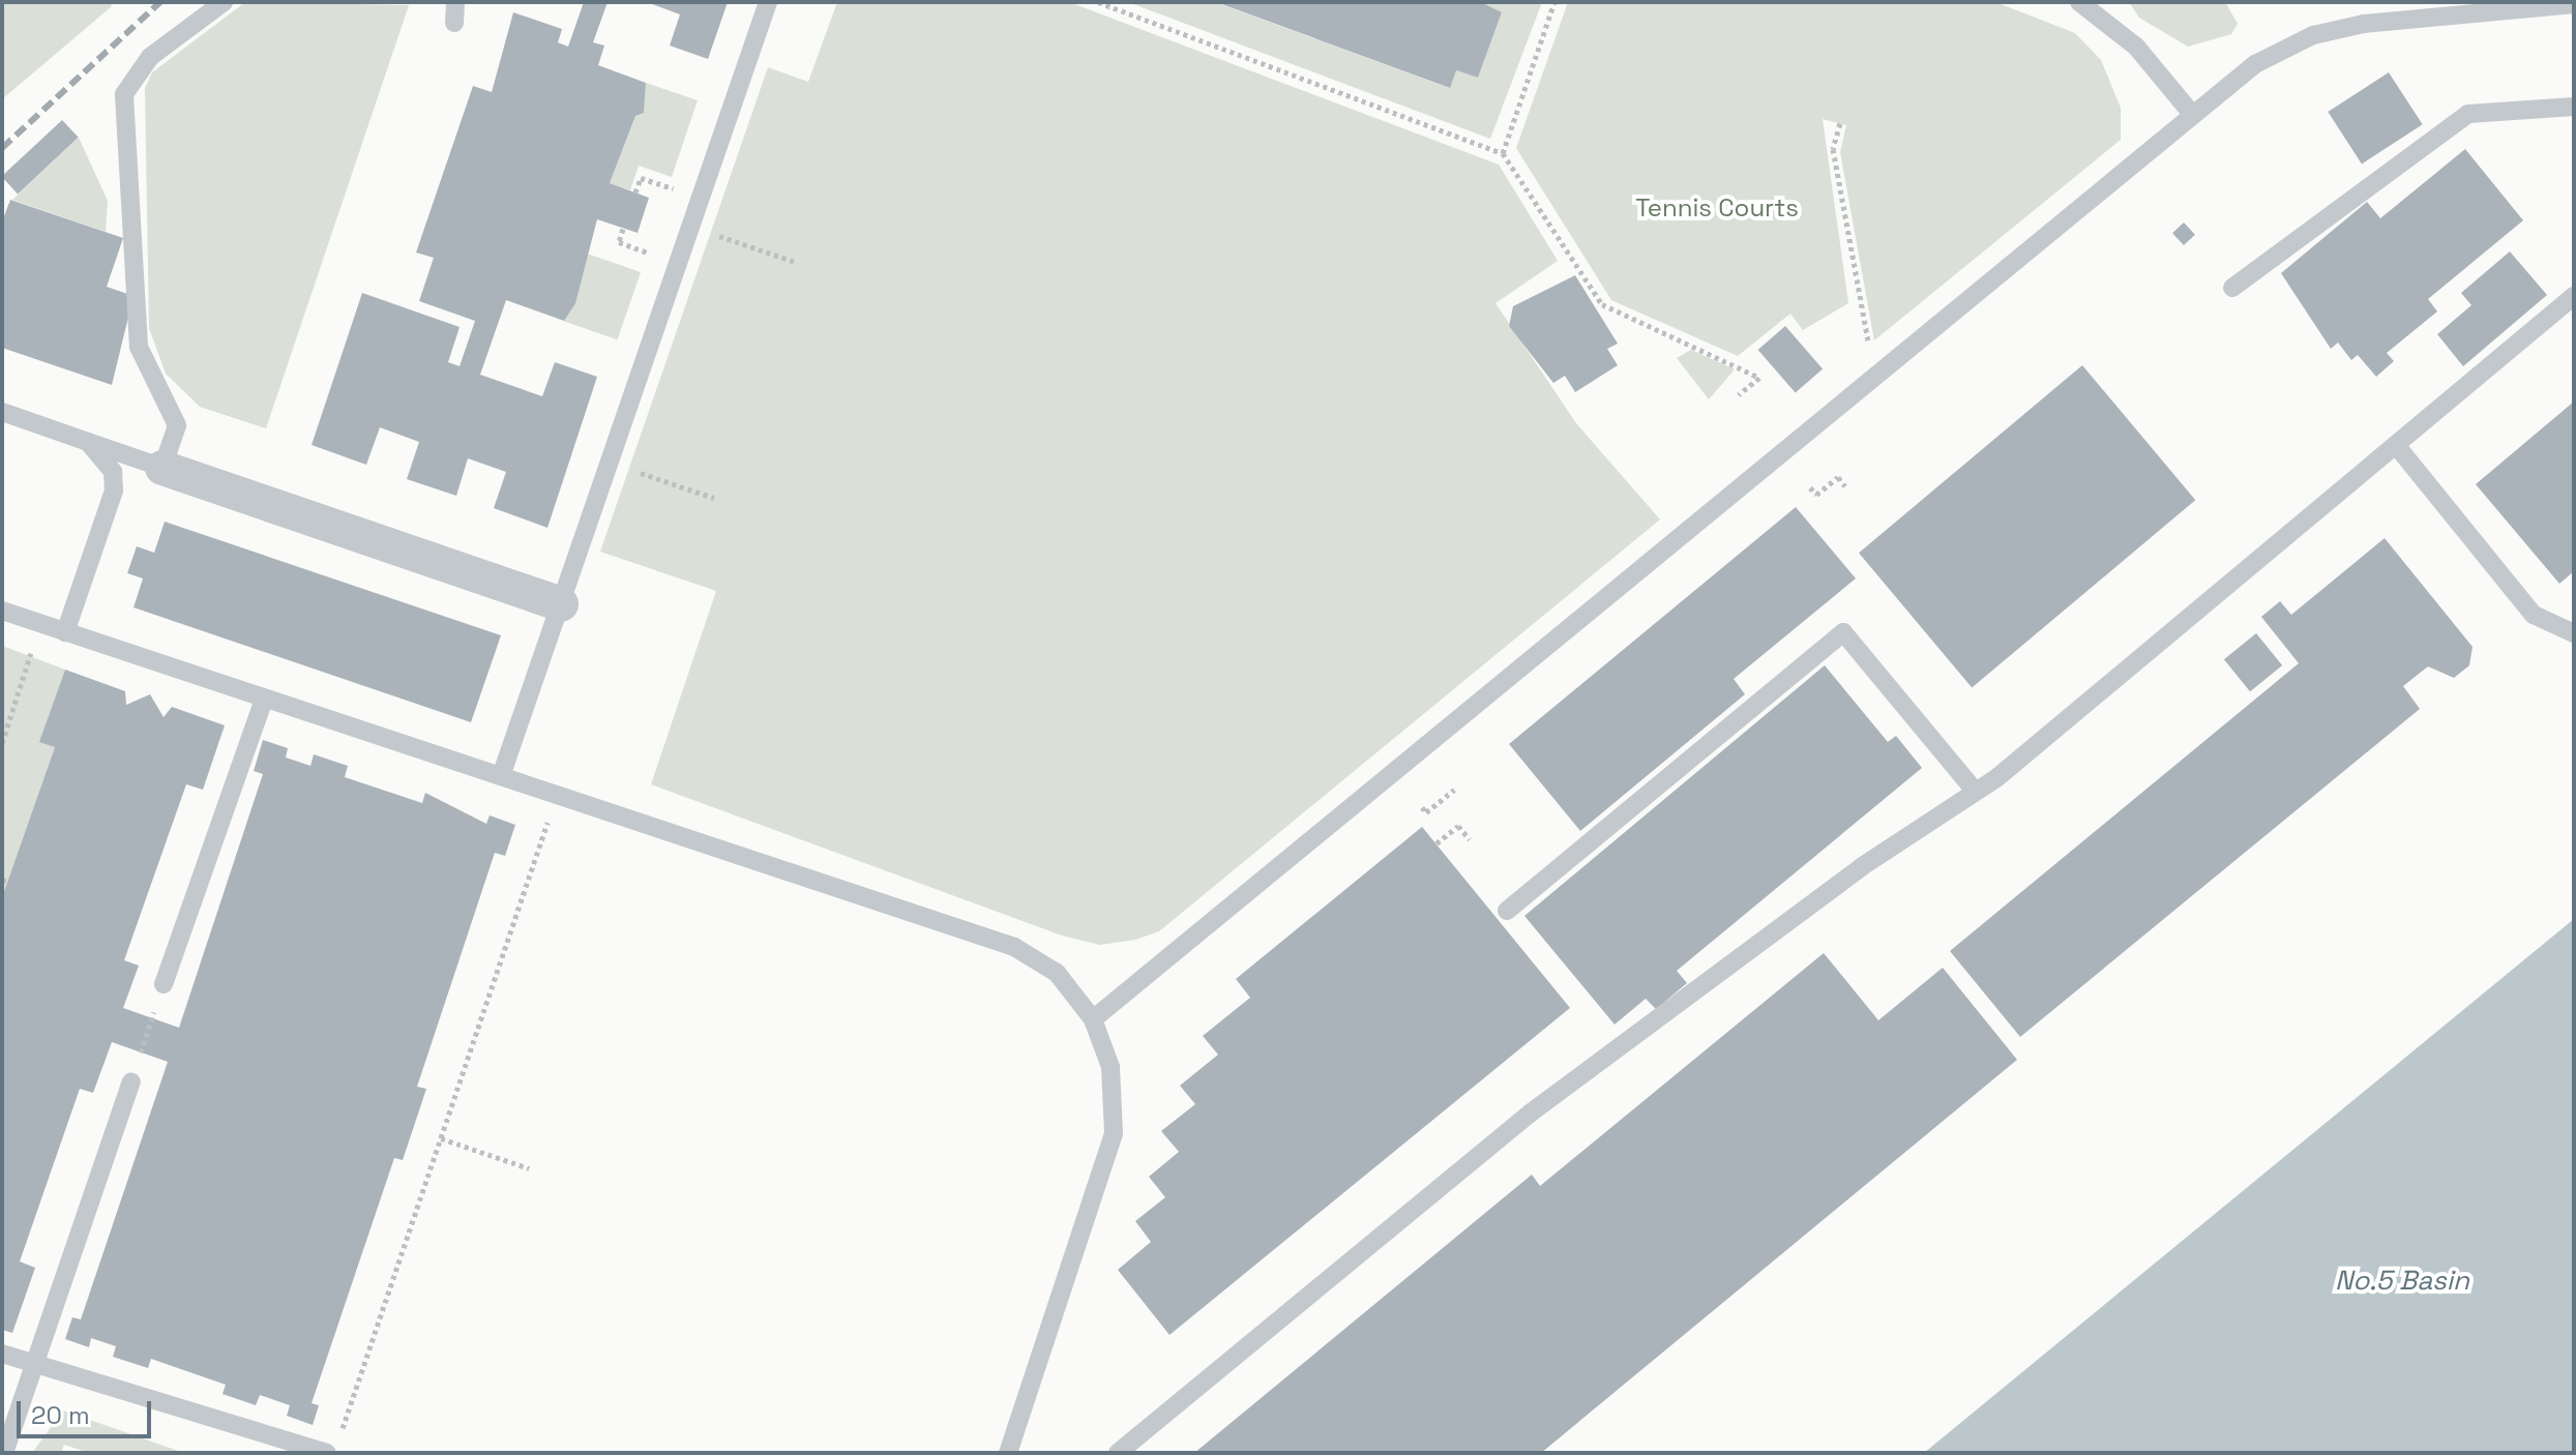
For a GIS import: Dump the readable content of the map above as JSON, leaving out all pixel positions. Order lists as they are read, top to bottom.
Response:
{
  "water": ["No.5 Basin"],
  "parks": ["Tennis Courts"],
  "scale_bar": "20 m"
}
